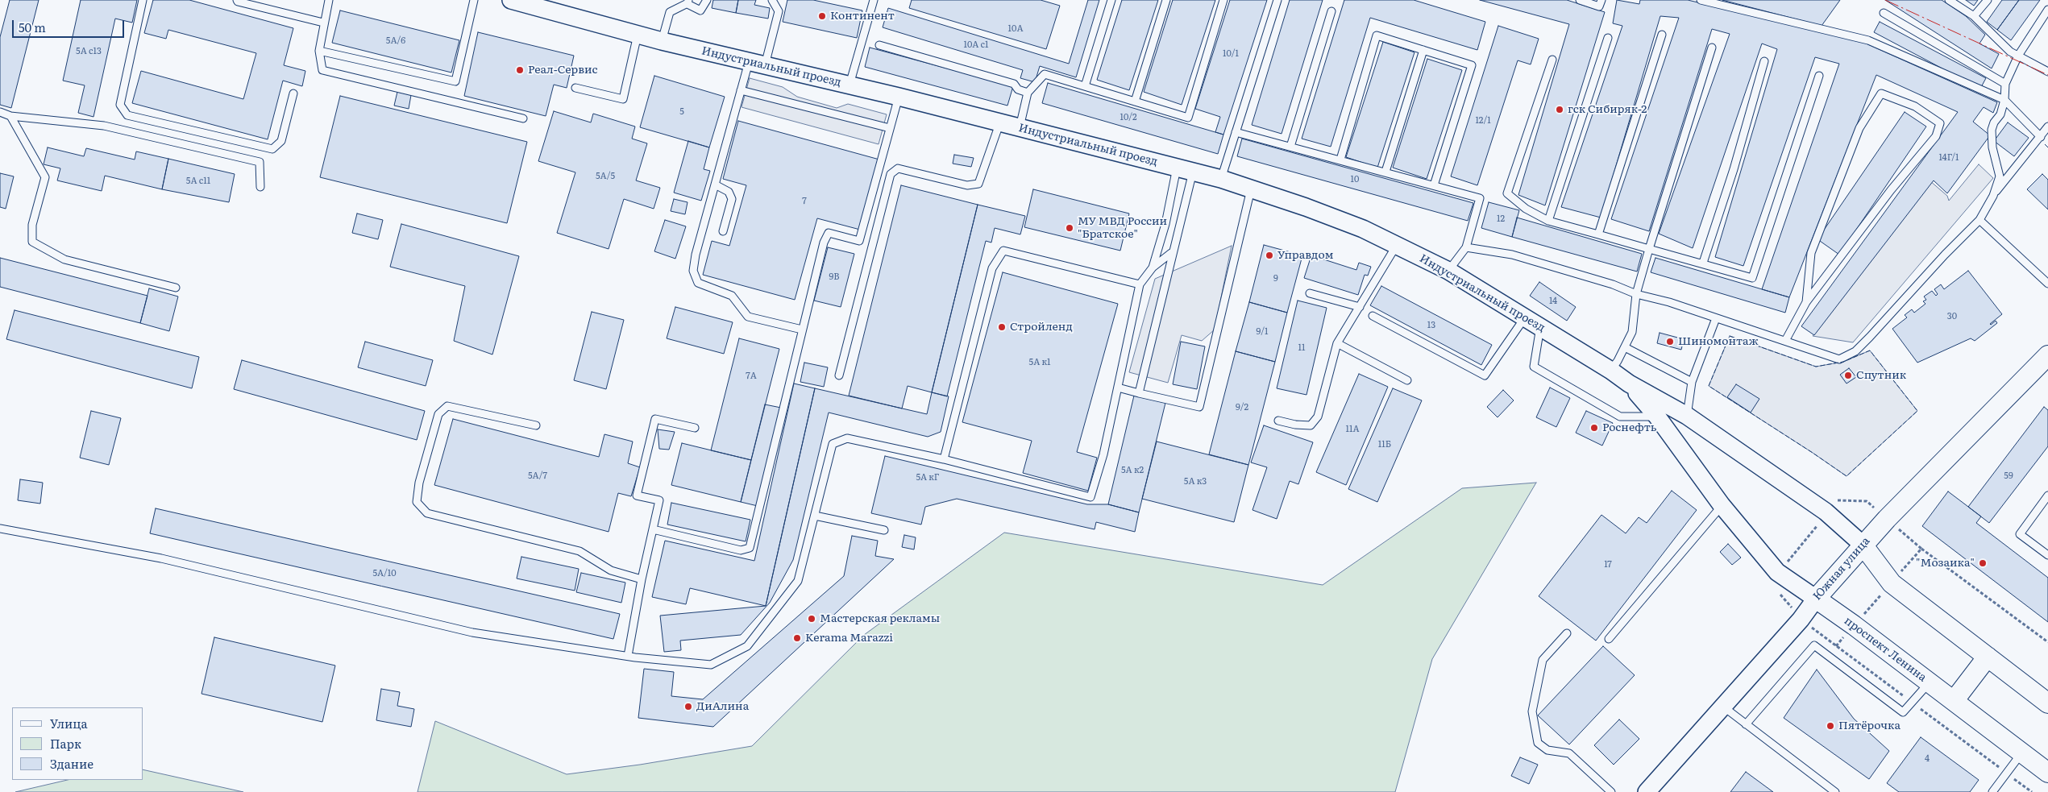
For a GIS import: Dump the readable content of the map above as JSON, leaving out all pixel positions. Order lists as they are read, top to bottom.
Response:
{
  "streets": {
    "main road": ["Южная улица", "проспект Ленина"],
    "street": ["Индустриальный проезд"]
  },
  "crossings": [
    ["Южная улица", "проспект Ленина"]
  ],
  "places": [
    "Континент",
    "Реал-Сервис",
    "гск Сибиряк-2",
    "МУ МВД России \"Братское\"",
    "Управдом",
    "Стройленд",
    "Шиномонтаж",
    "Спутник",
    "Роснефть",
    "\"Мозаика\"",
    "Мастерская рекламы",
    "Kerama Marazzi",
    "ДиАлина",
    "Пятёрочка"
  ],
  "house_numbers": [
    "10А",
    "5А/6",
    "10А с1",
    "5А с13",
    "10/1",
    "5",
    "10/2",
    "12/1",
    "14Г/1",
    "5А/5",
    "10",
    "5А с11",
    "7",
    "12",
    "9В",
    "9",
    "14",
    "30",
    "13",
    "9/1",
    "11",
    "5А к1",
    "7А",
    "9/2",
    "11А",
    "11Б",
    "5А к2",
    "5А/7",
    "59",
    "5А кГ",
    "5А к3",
    "17",
    "5А/10",
    "4"
  ],
  "legend": ["Улица", "Парк", "Здание"],
  "scale_bar": "50 m"
}
